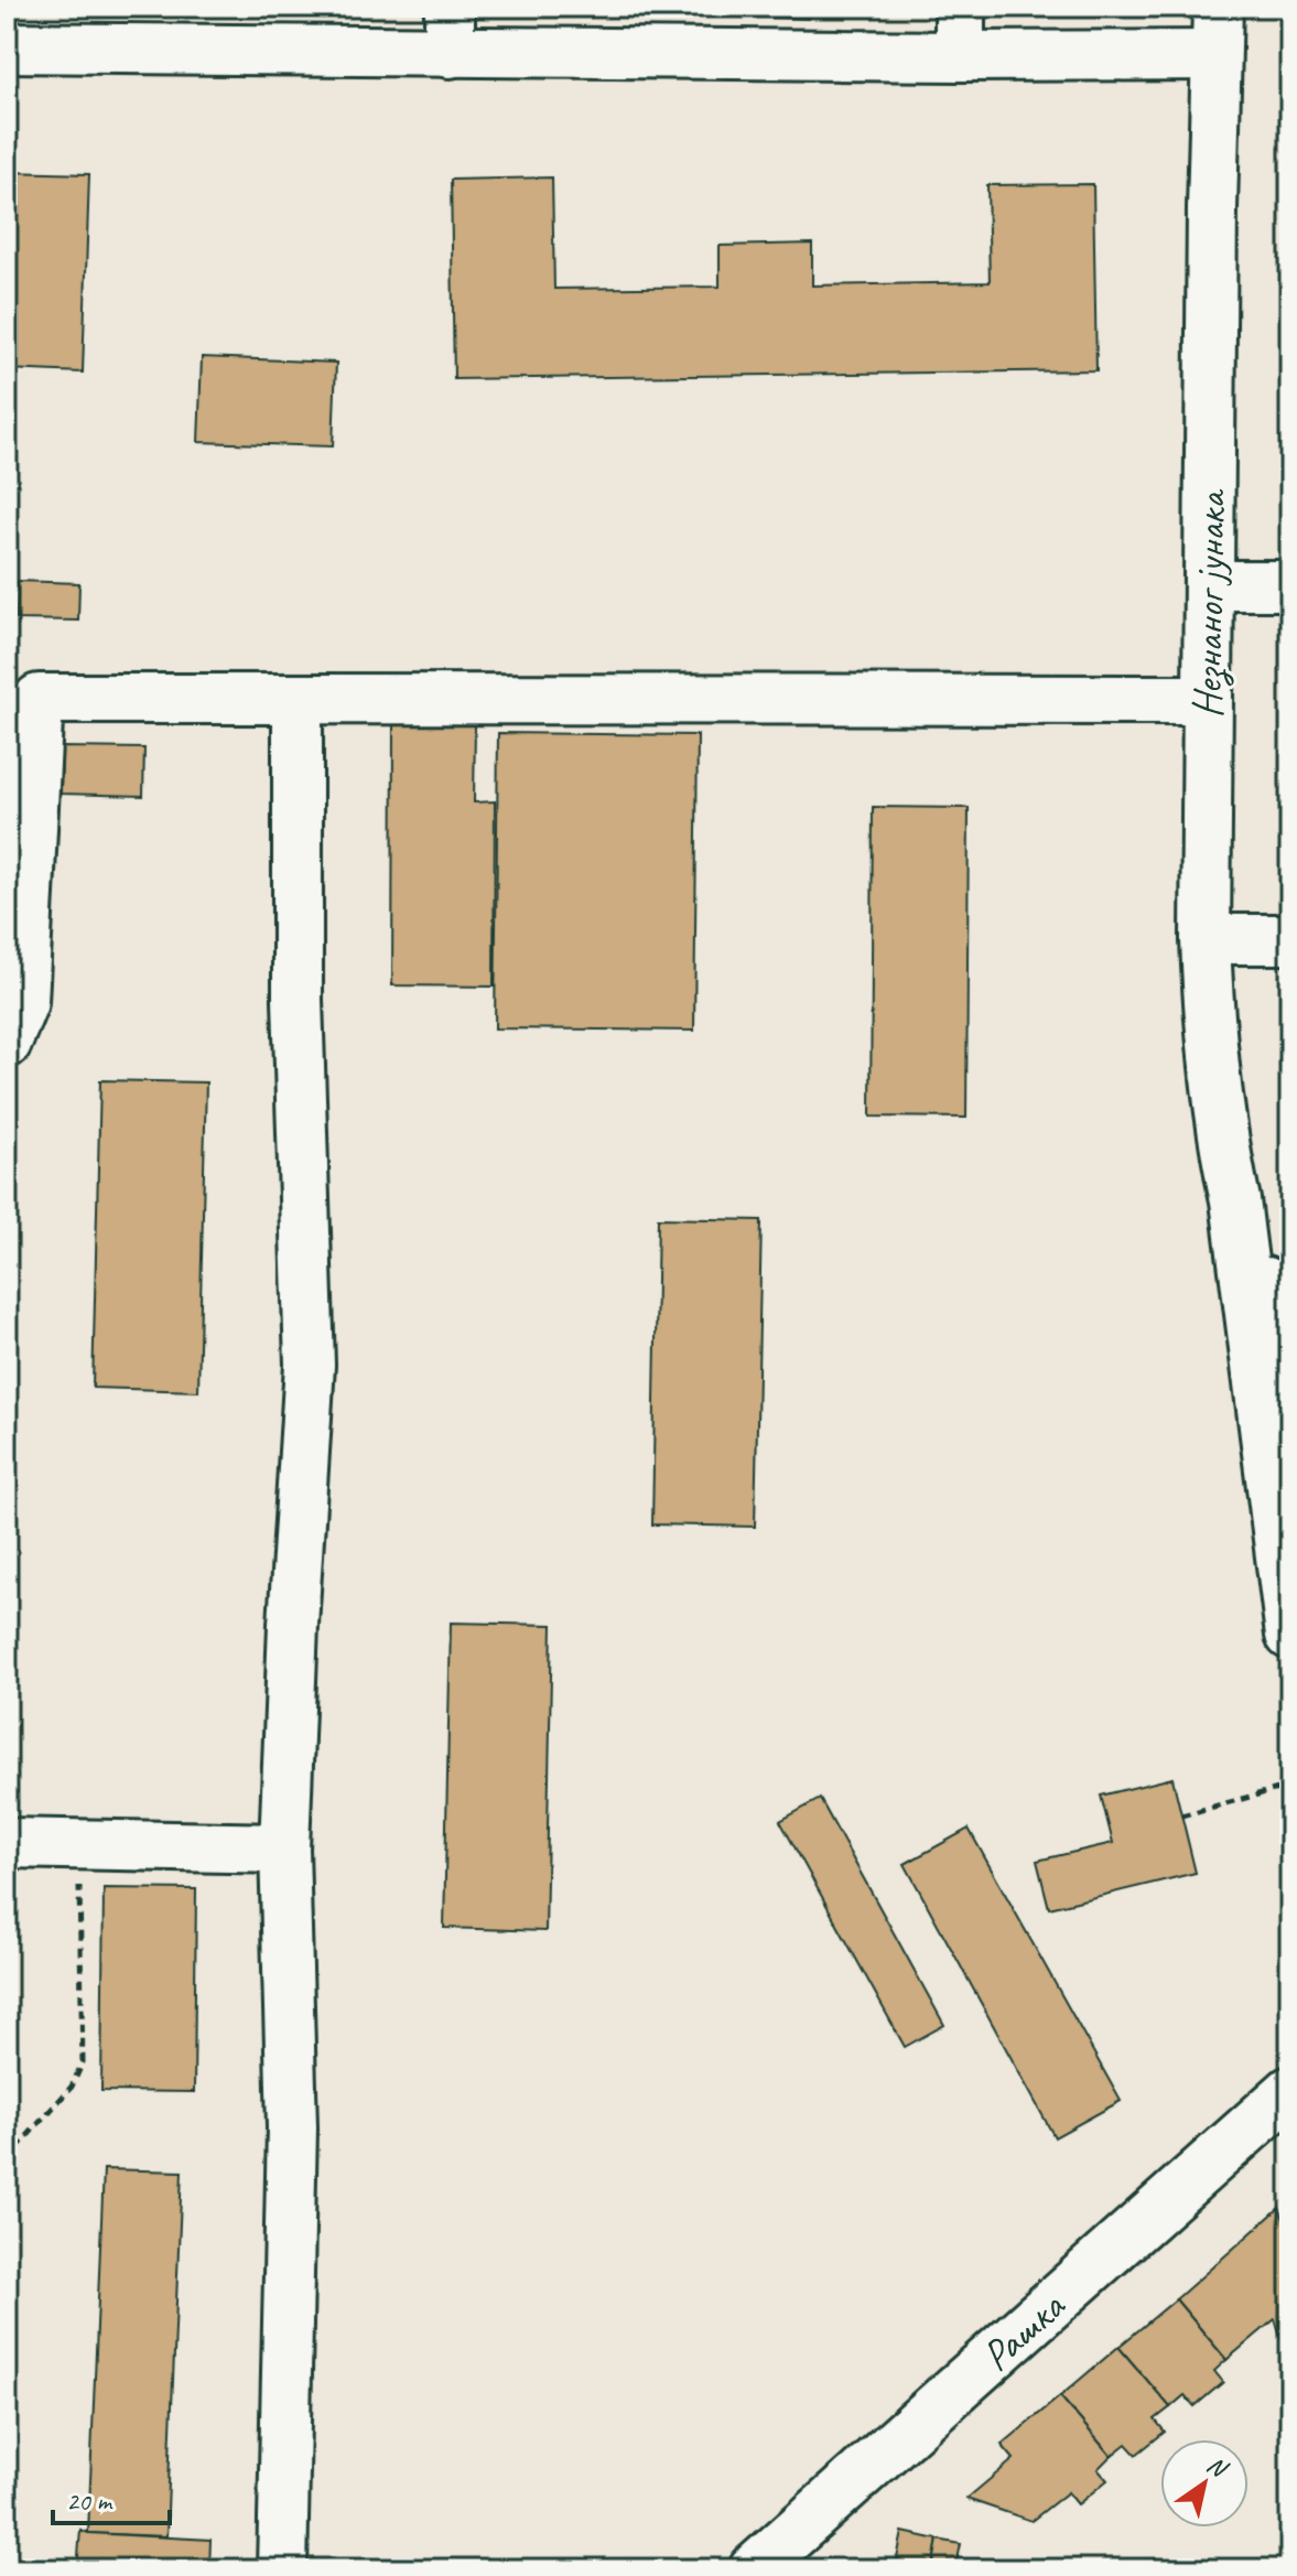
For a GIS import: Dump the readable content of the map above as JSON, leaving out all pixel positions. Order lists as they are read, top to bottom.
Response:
{
  "streets": {
    "main road": ["Незнаног јунака", "Рашка"]
  },
  "scale_bar": "20 m",
  "north": "top right"
}
